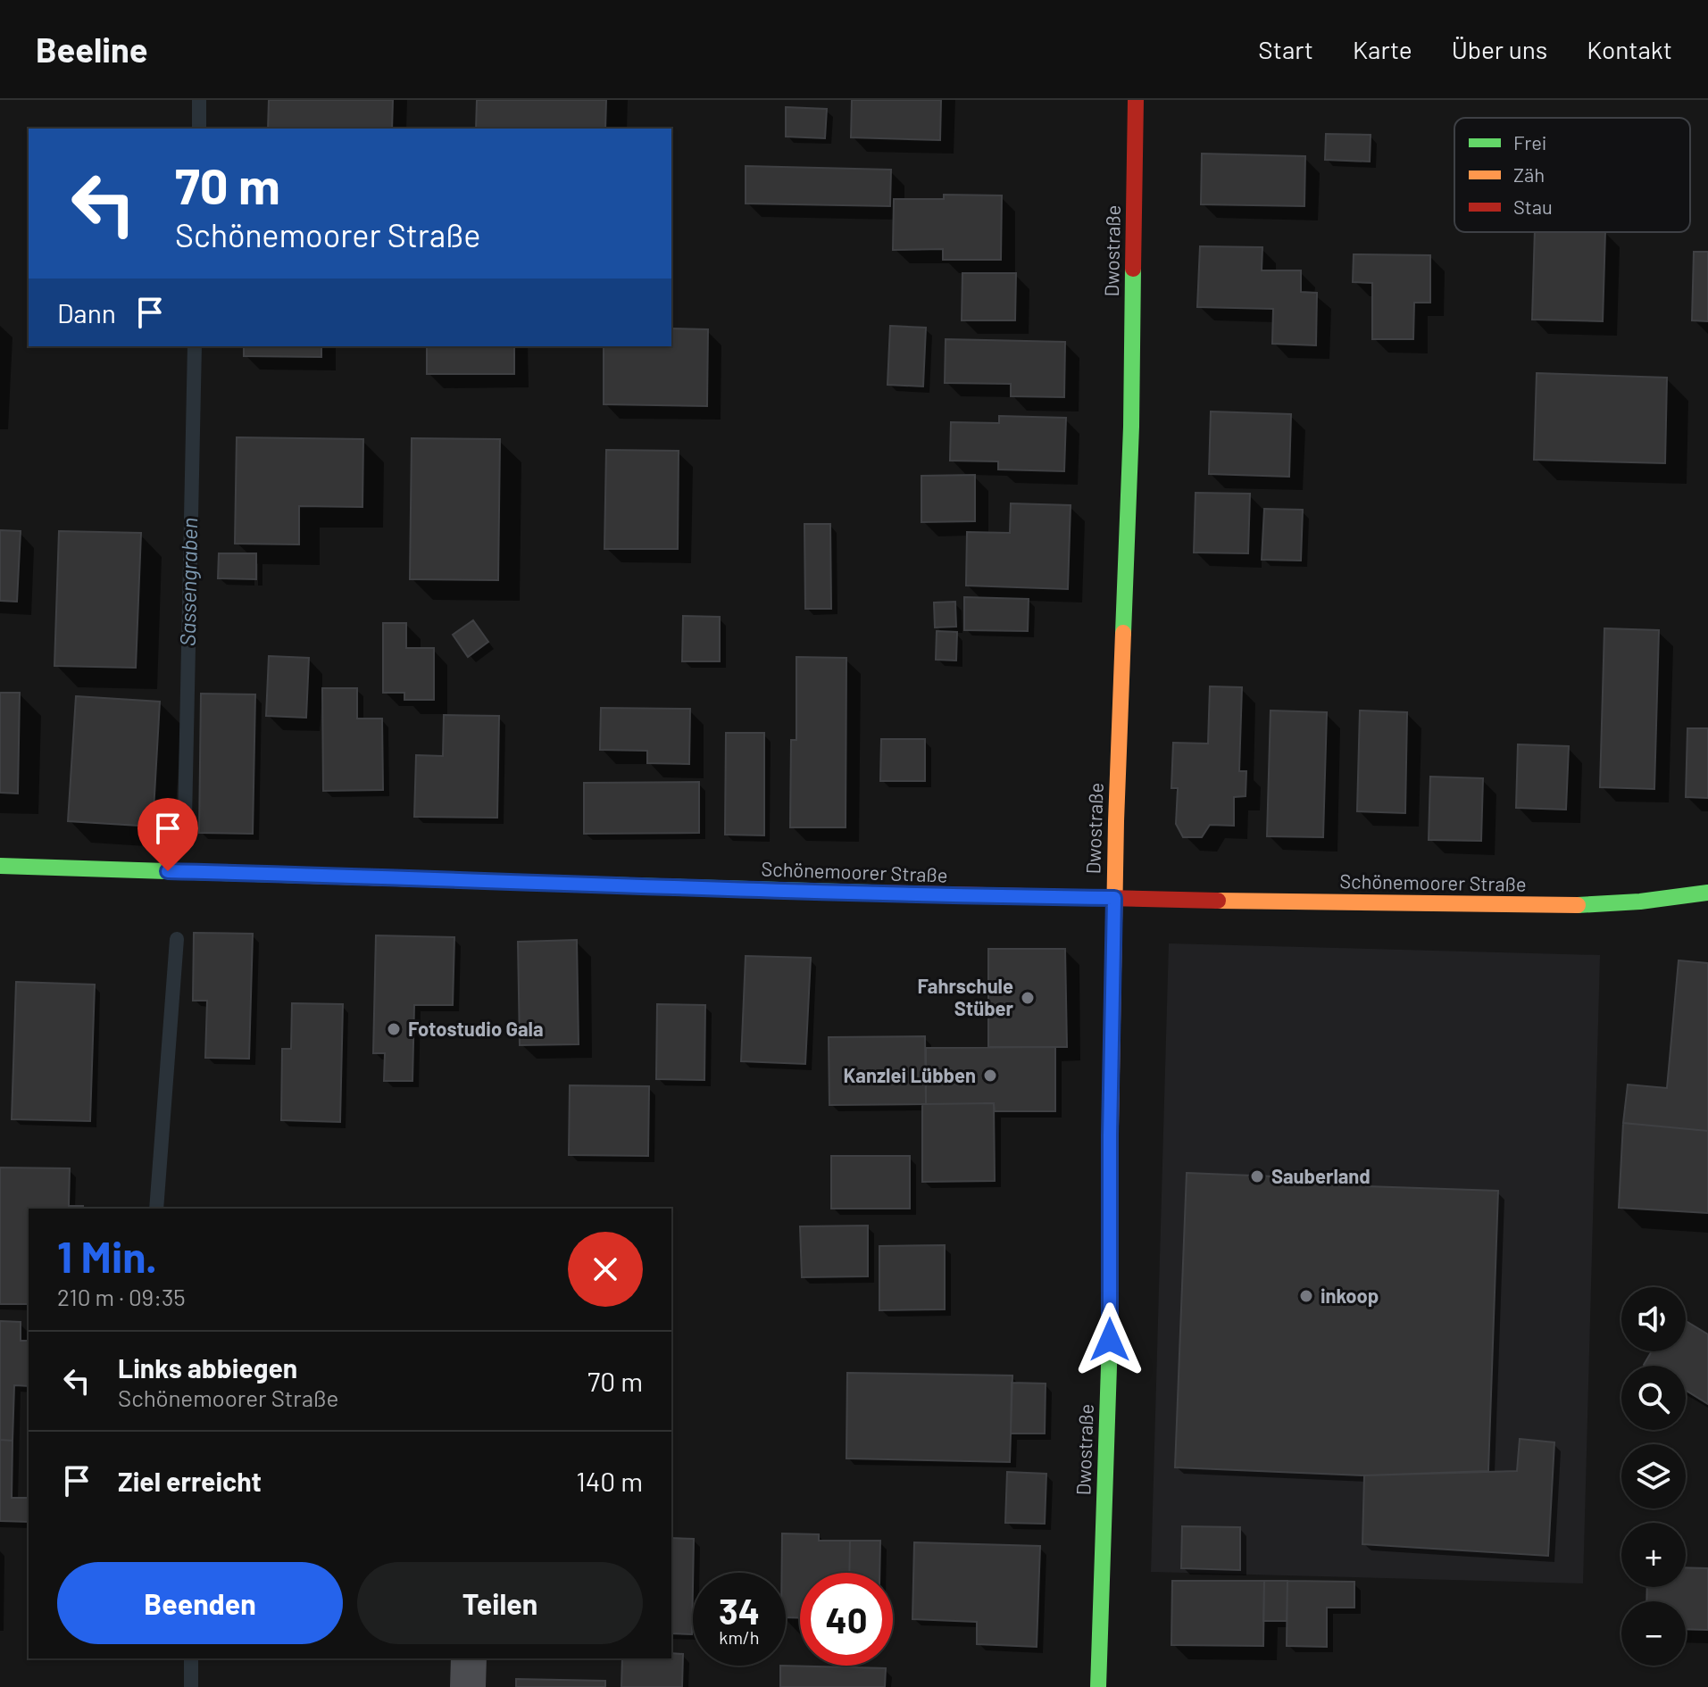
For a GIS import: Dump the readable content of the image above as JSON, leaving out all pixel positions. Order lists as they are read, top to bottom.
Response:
{
  "streets": {
    "street": ["Dwostraße", "Schönemoorer Straße"]
  },
  "crossings": [
    ["Dwostraße", "Schönemoorer Straße"]
  ],
  "water": ["Sassengraben"],
  "places": [
    "Fahrschule Stüber",
    "Fotostudio Gala",
    "Kanzlei Lübben",
    "Sauberland",
    "inkoop"
  ],
  "legend": ["Frei", "Zäh", "Stau"],
  "page": {
    "header": "Beeline",
    "nav": [
      "Start",
      "Karte",
      "Über uns",
      "Kontakt"
    ],
    "turn": ["70 m", "Schönemoorer Straße"],
    "then": "Dann",
    "heading": ["1 Min.", "210 m · 09:35"],
    "map_buttons": ["+", "−"],
    "list": [
      {
        "name": "Links abbiegen",
        "note": "Schönemoorer Straße",
        "value": "70 m"
      },
      {
        "name": "Ziel erreicht",
        "value": "140 m"
      }
    ],
    "buttons": ["Beenden", "Teilen"],
    "speed": "34 km/h",
    "limit": "40"
  }
}
